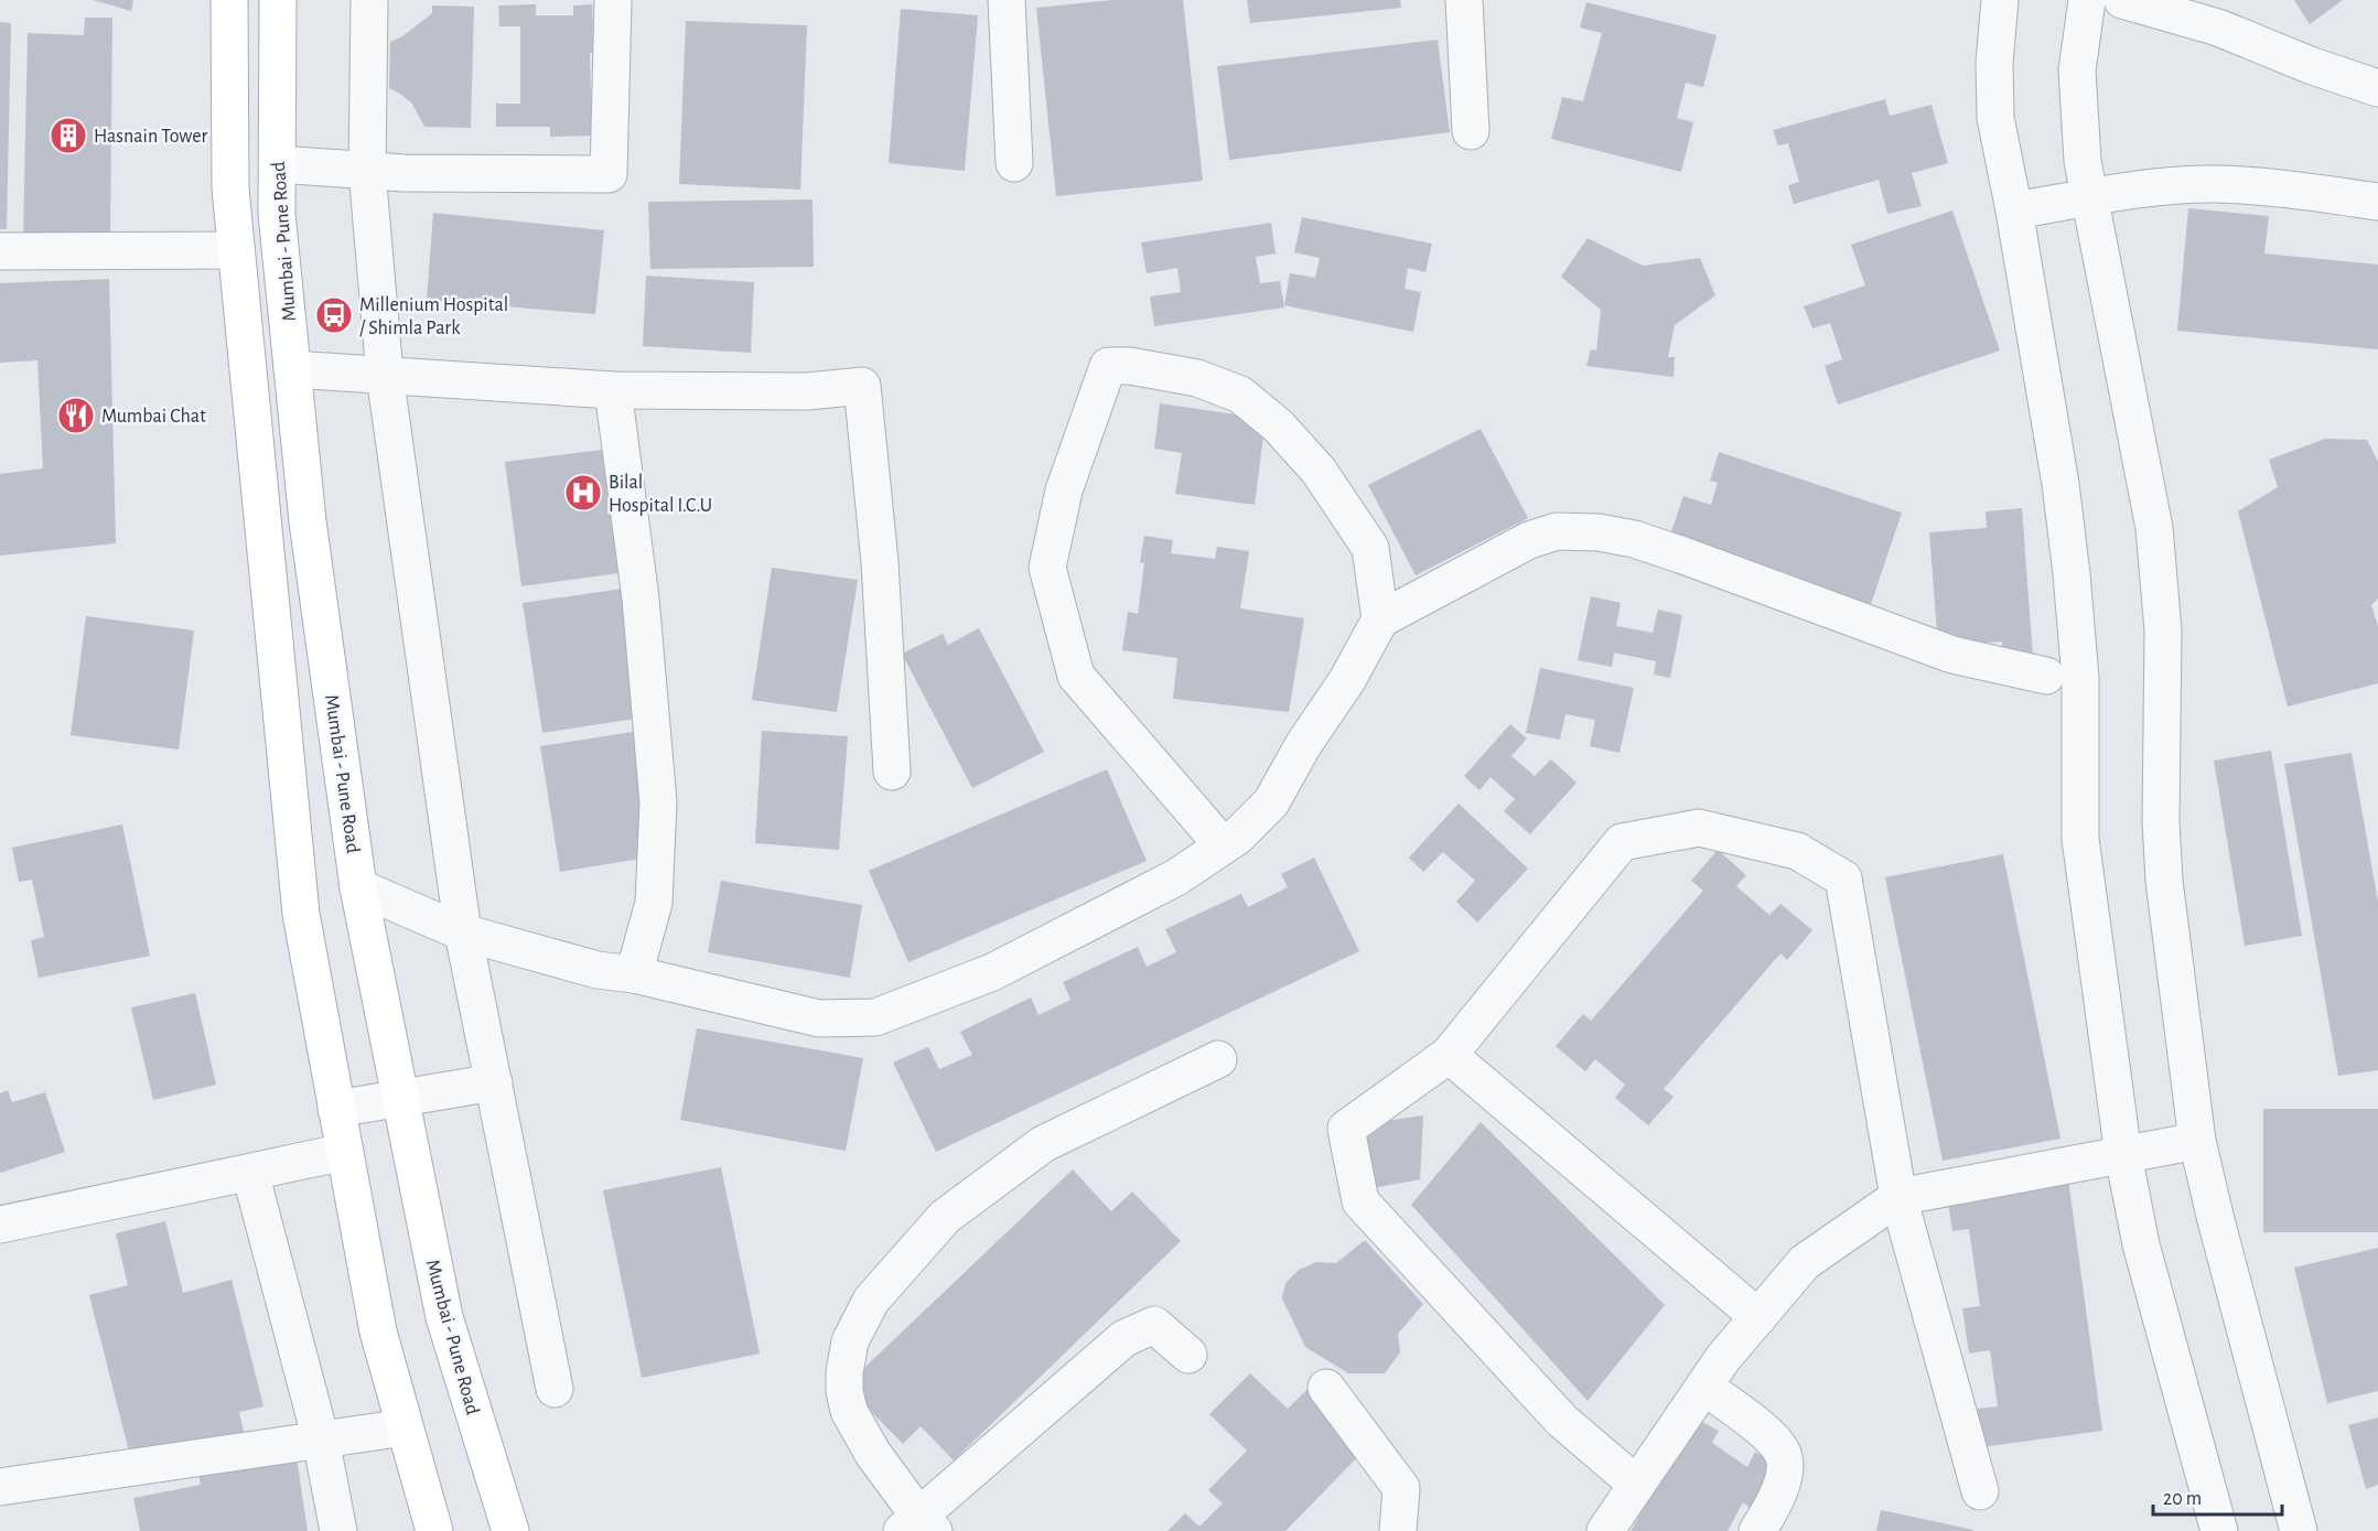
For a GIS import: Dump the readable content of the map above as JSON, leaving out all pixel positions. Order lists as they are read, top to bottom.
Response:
{
  "streets": {
    "main road": ["Mumbai - Pune Road"]
  },
  "places": {
    "building": ["Hasnain Tower"],
    "bus stop": ["Millenium Hospital / Shimla Park"],
    "restaurant": ["Mumbai Chat"],
    "hospital": ["Bilal Hospital I.C.U"]
  },
  "scale_bar": "20 m"
}
